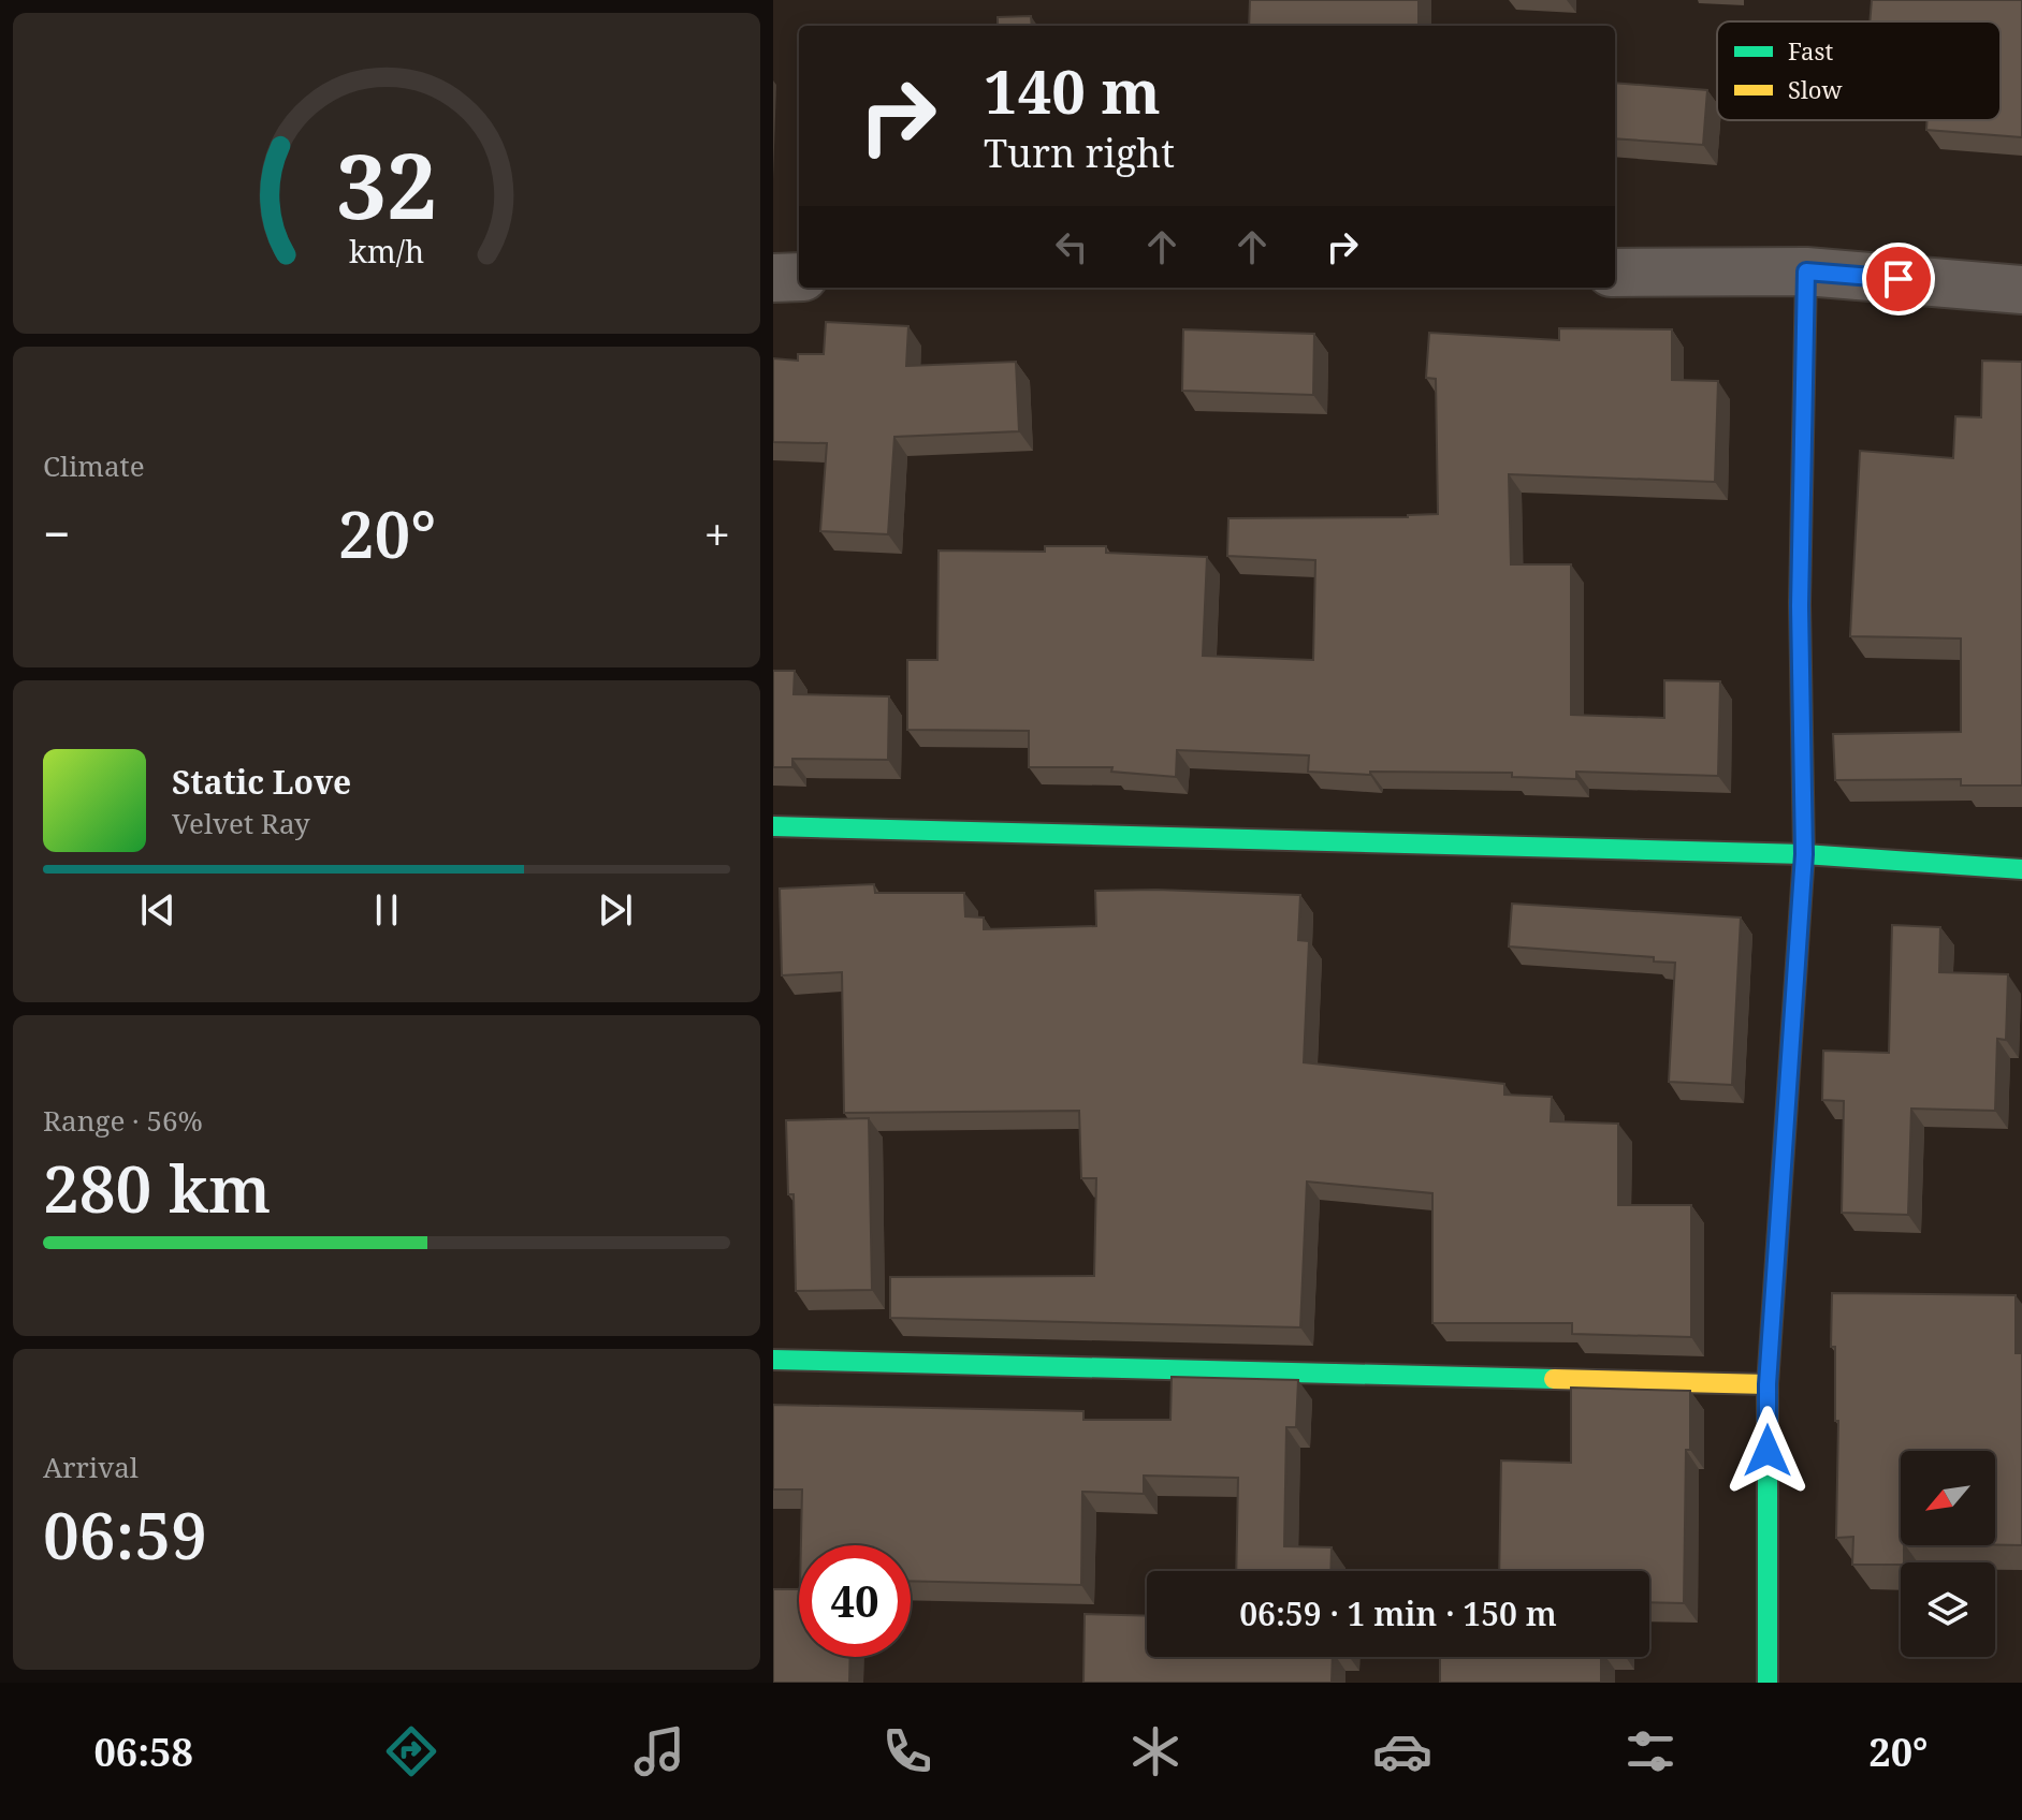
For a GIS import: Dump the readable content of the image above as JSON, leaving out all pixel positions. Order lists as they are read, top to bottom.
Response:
{
  "legend": ["Fast", "Slow"],
  "north": "bottom left",
  "page": {
    "turn": ["140 m", "Turn right"],
    "tile": [
      "Climate",
      ["Range · 56%", "280 km"],
      ["Arrival", "06:59"]
    ],
    "heat": ["−", "20°", "+"],
    "song": ["Static Love", "Velvet Ray"],
    "limit": "40",
    "trip": "06:59 · 1 min · 150 m",
    "tabs": ["06:58", "20°"],
    "gauge": ["32", "km/h"]
  }
}
